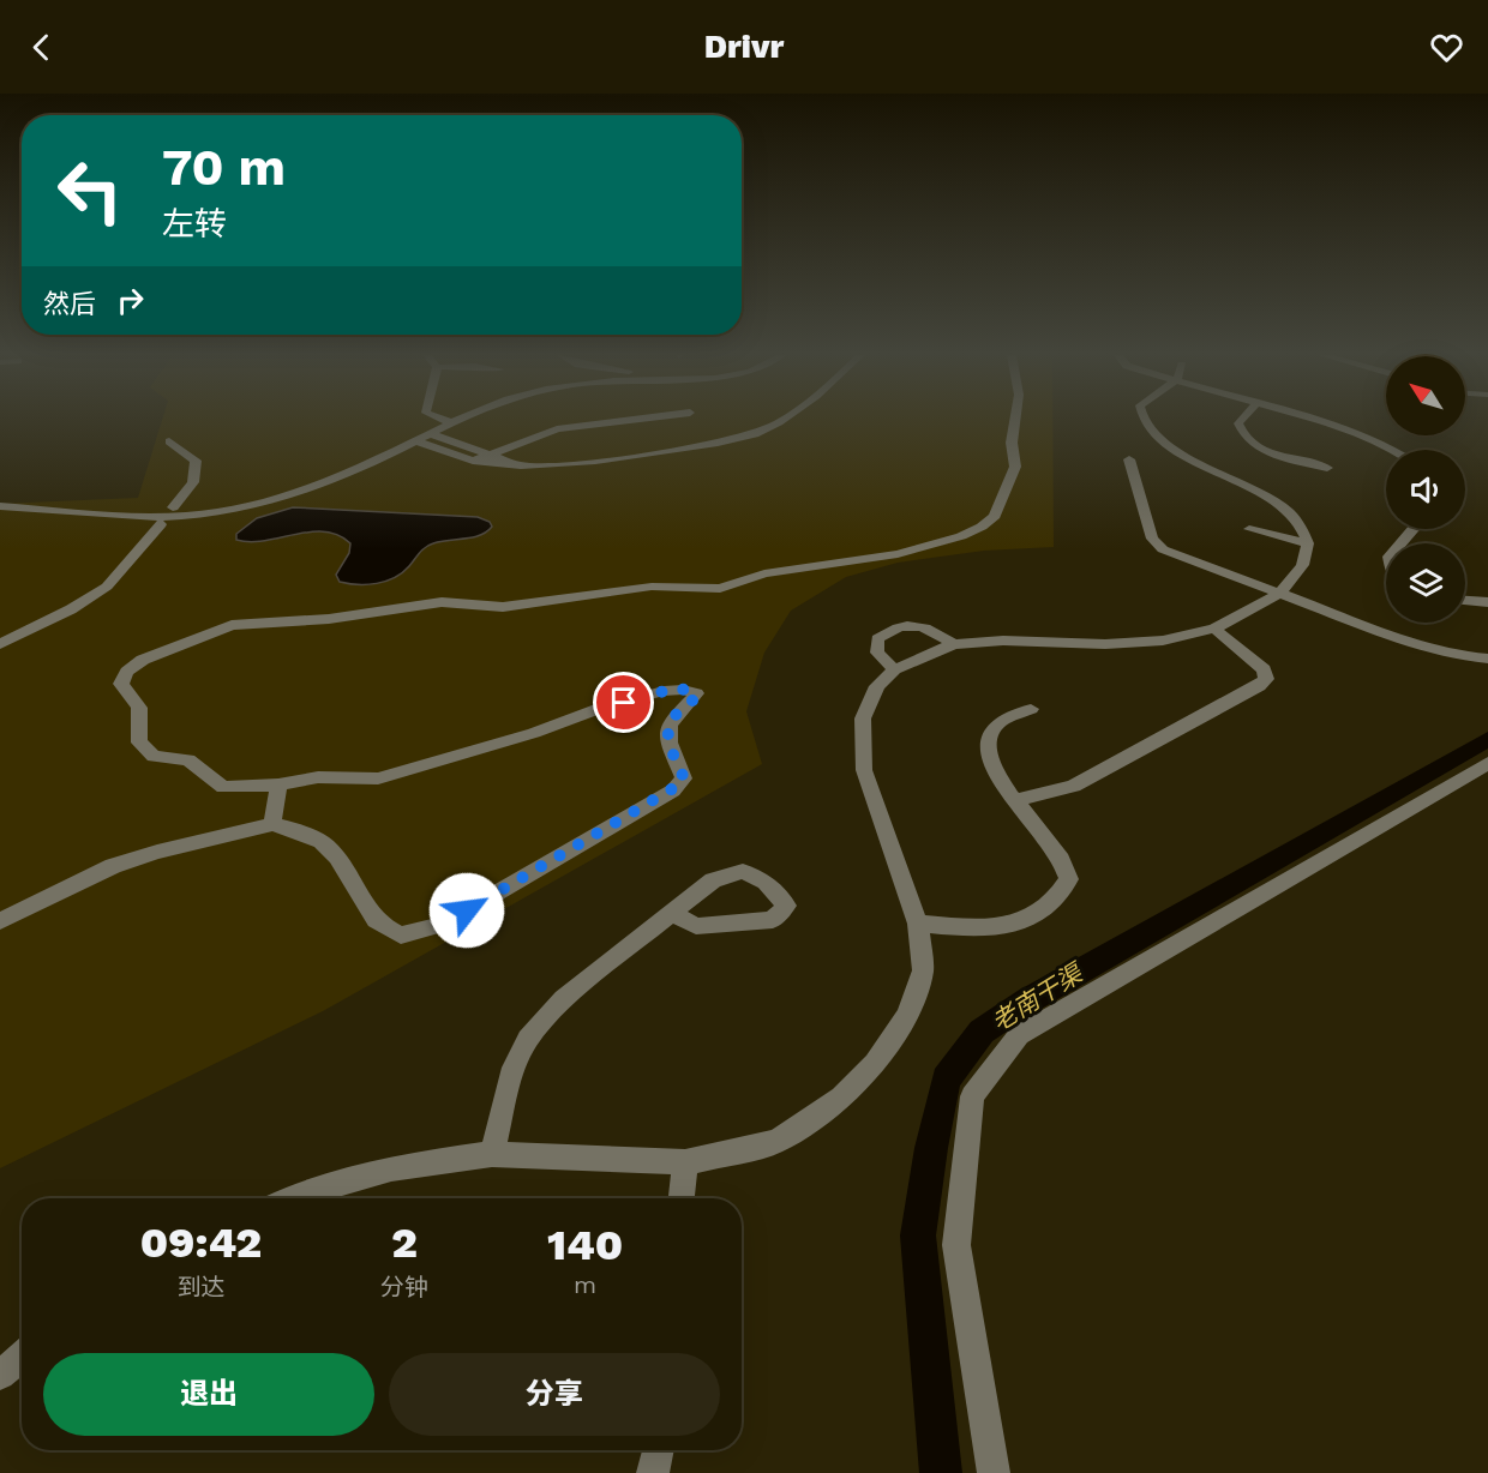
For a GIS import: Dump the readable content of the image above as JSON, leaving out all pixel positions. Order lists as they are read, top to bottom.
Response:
{
  "water": ["老南干渠"],
  "north": "top left",
  "page": {
    "header": "Drivr",
    "turn": ["70 m", "左转"],
    "then": "然后",
    "eta": [
      "09:42",
      "到达",
      "2",
      "分钟",
      "140",
      "m"
    ],
    "buttons": ["退出", "分享"]
  }
}
